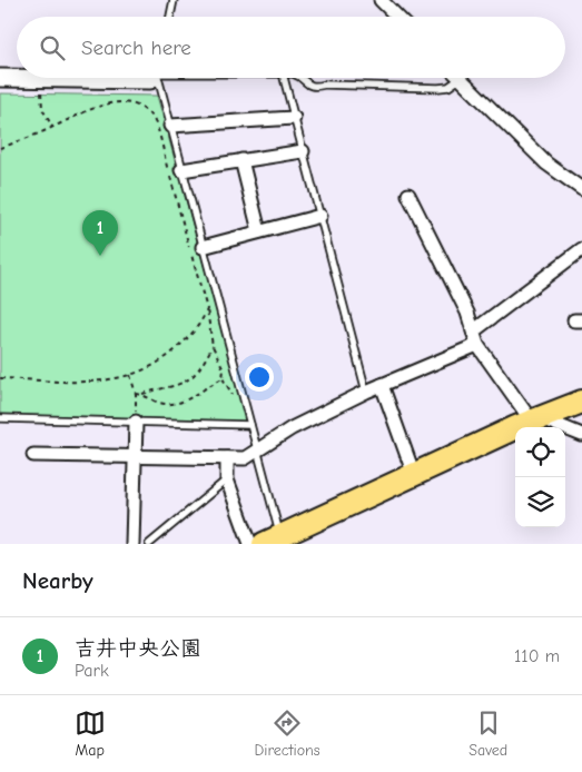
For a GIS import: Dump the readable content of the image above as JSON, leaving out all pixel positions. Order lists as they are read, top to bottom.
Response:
{
  "page": {
    "search": "Search here",
    "pins": "1",
    "heading": "Nearby",
    "list": [
      {
        "mark": "1",
        "name": "吉井中央公園",
        "note": "Park",
        "value": "110 m"
      }
    ],
    "nav": ["Map", "Directions", "Saved"]
  }
}
